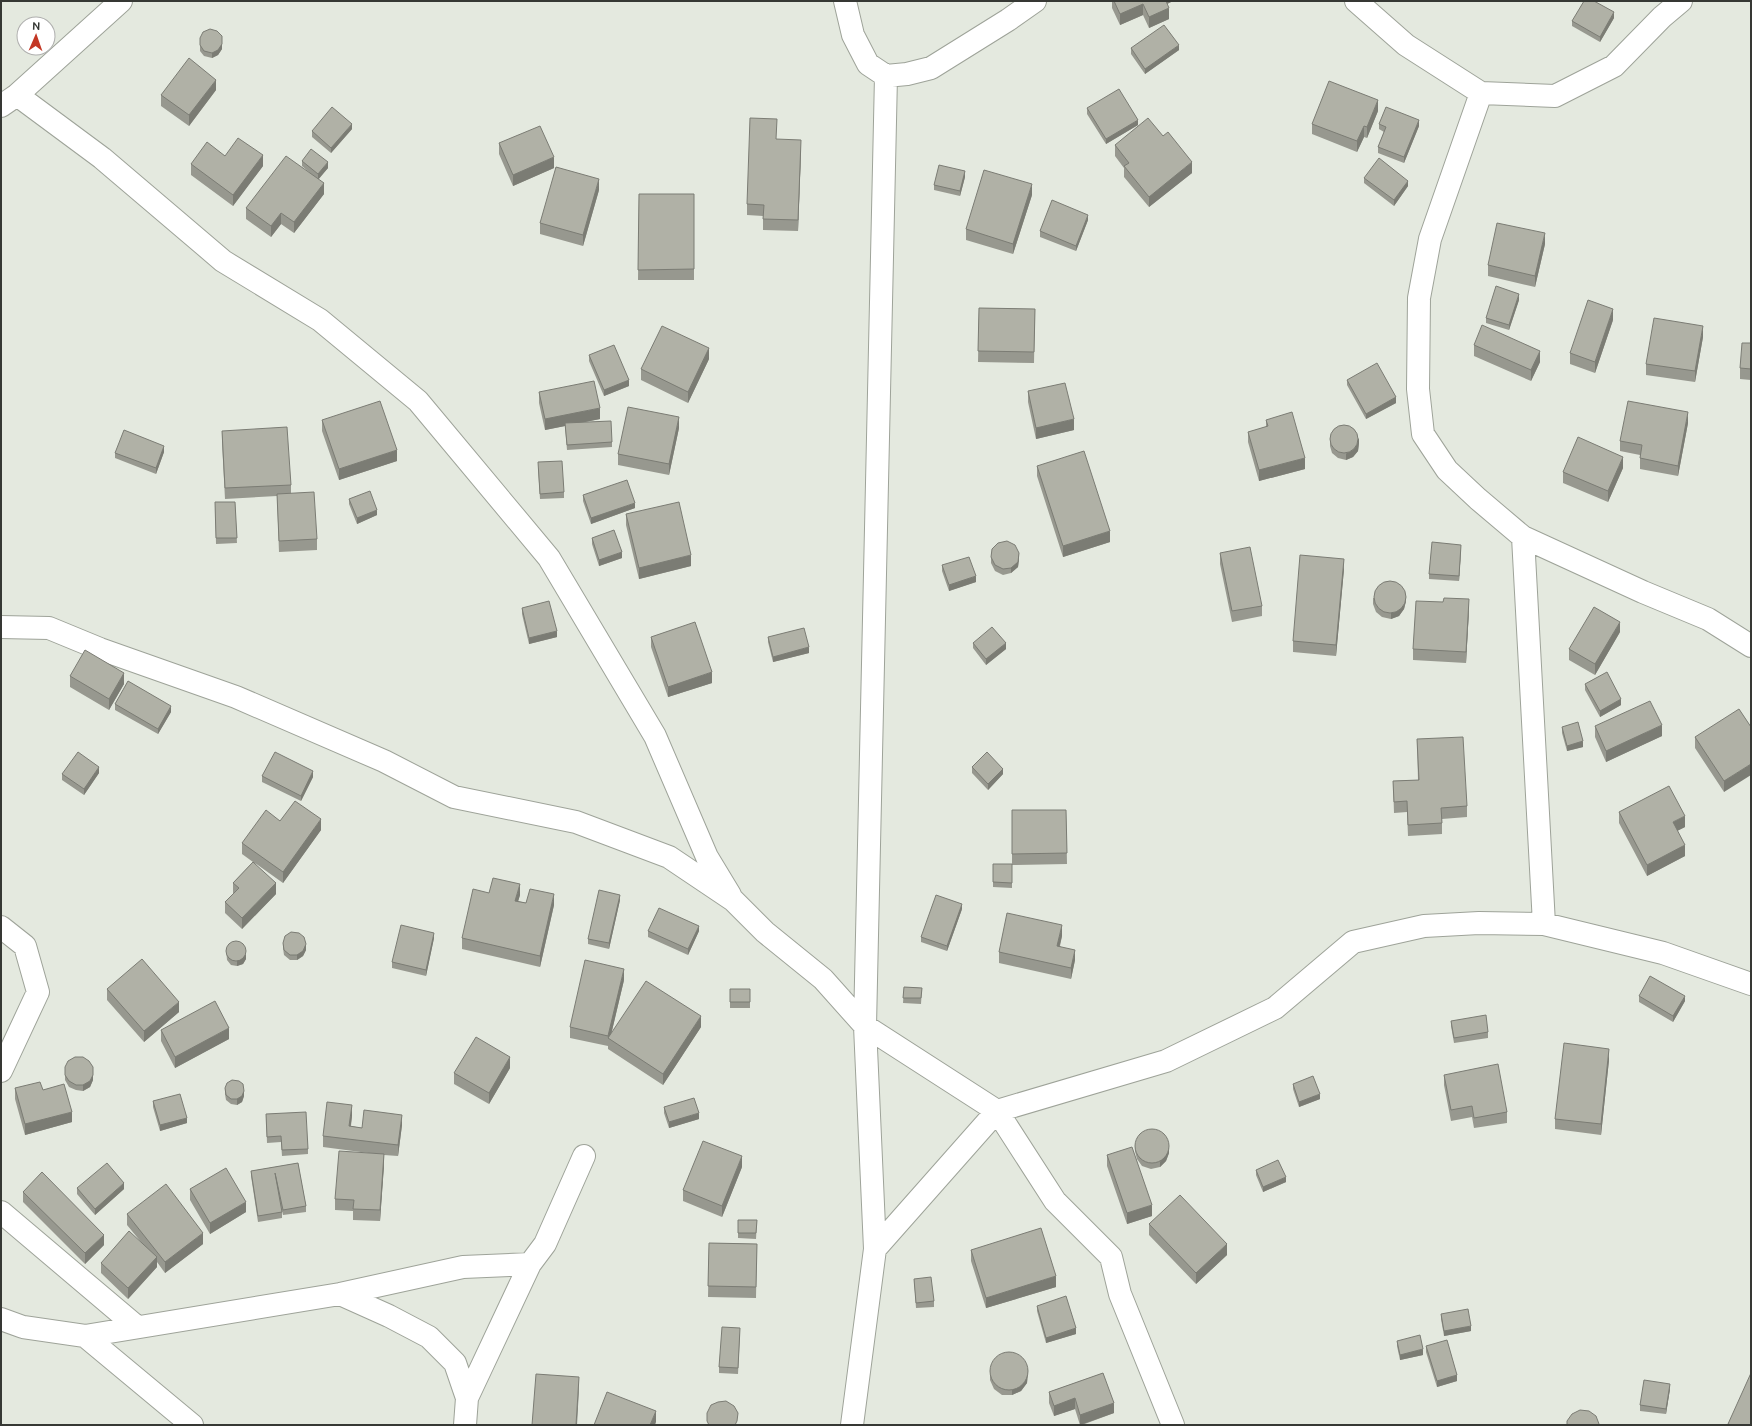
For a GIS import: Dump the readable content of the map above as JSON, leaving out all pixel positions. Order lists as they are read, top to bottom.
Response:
{
  "north": "top"
}
